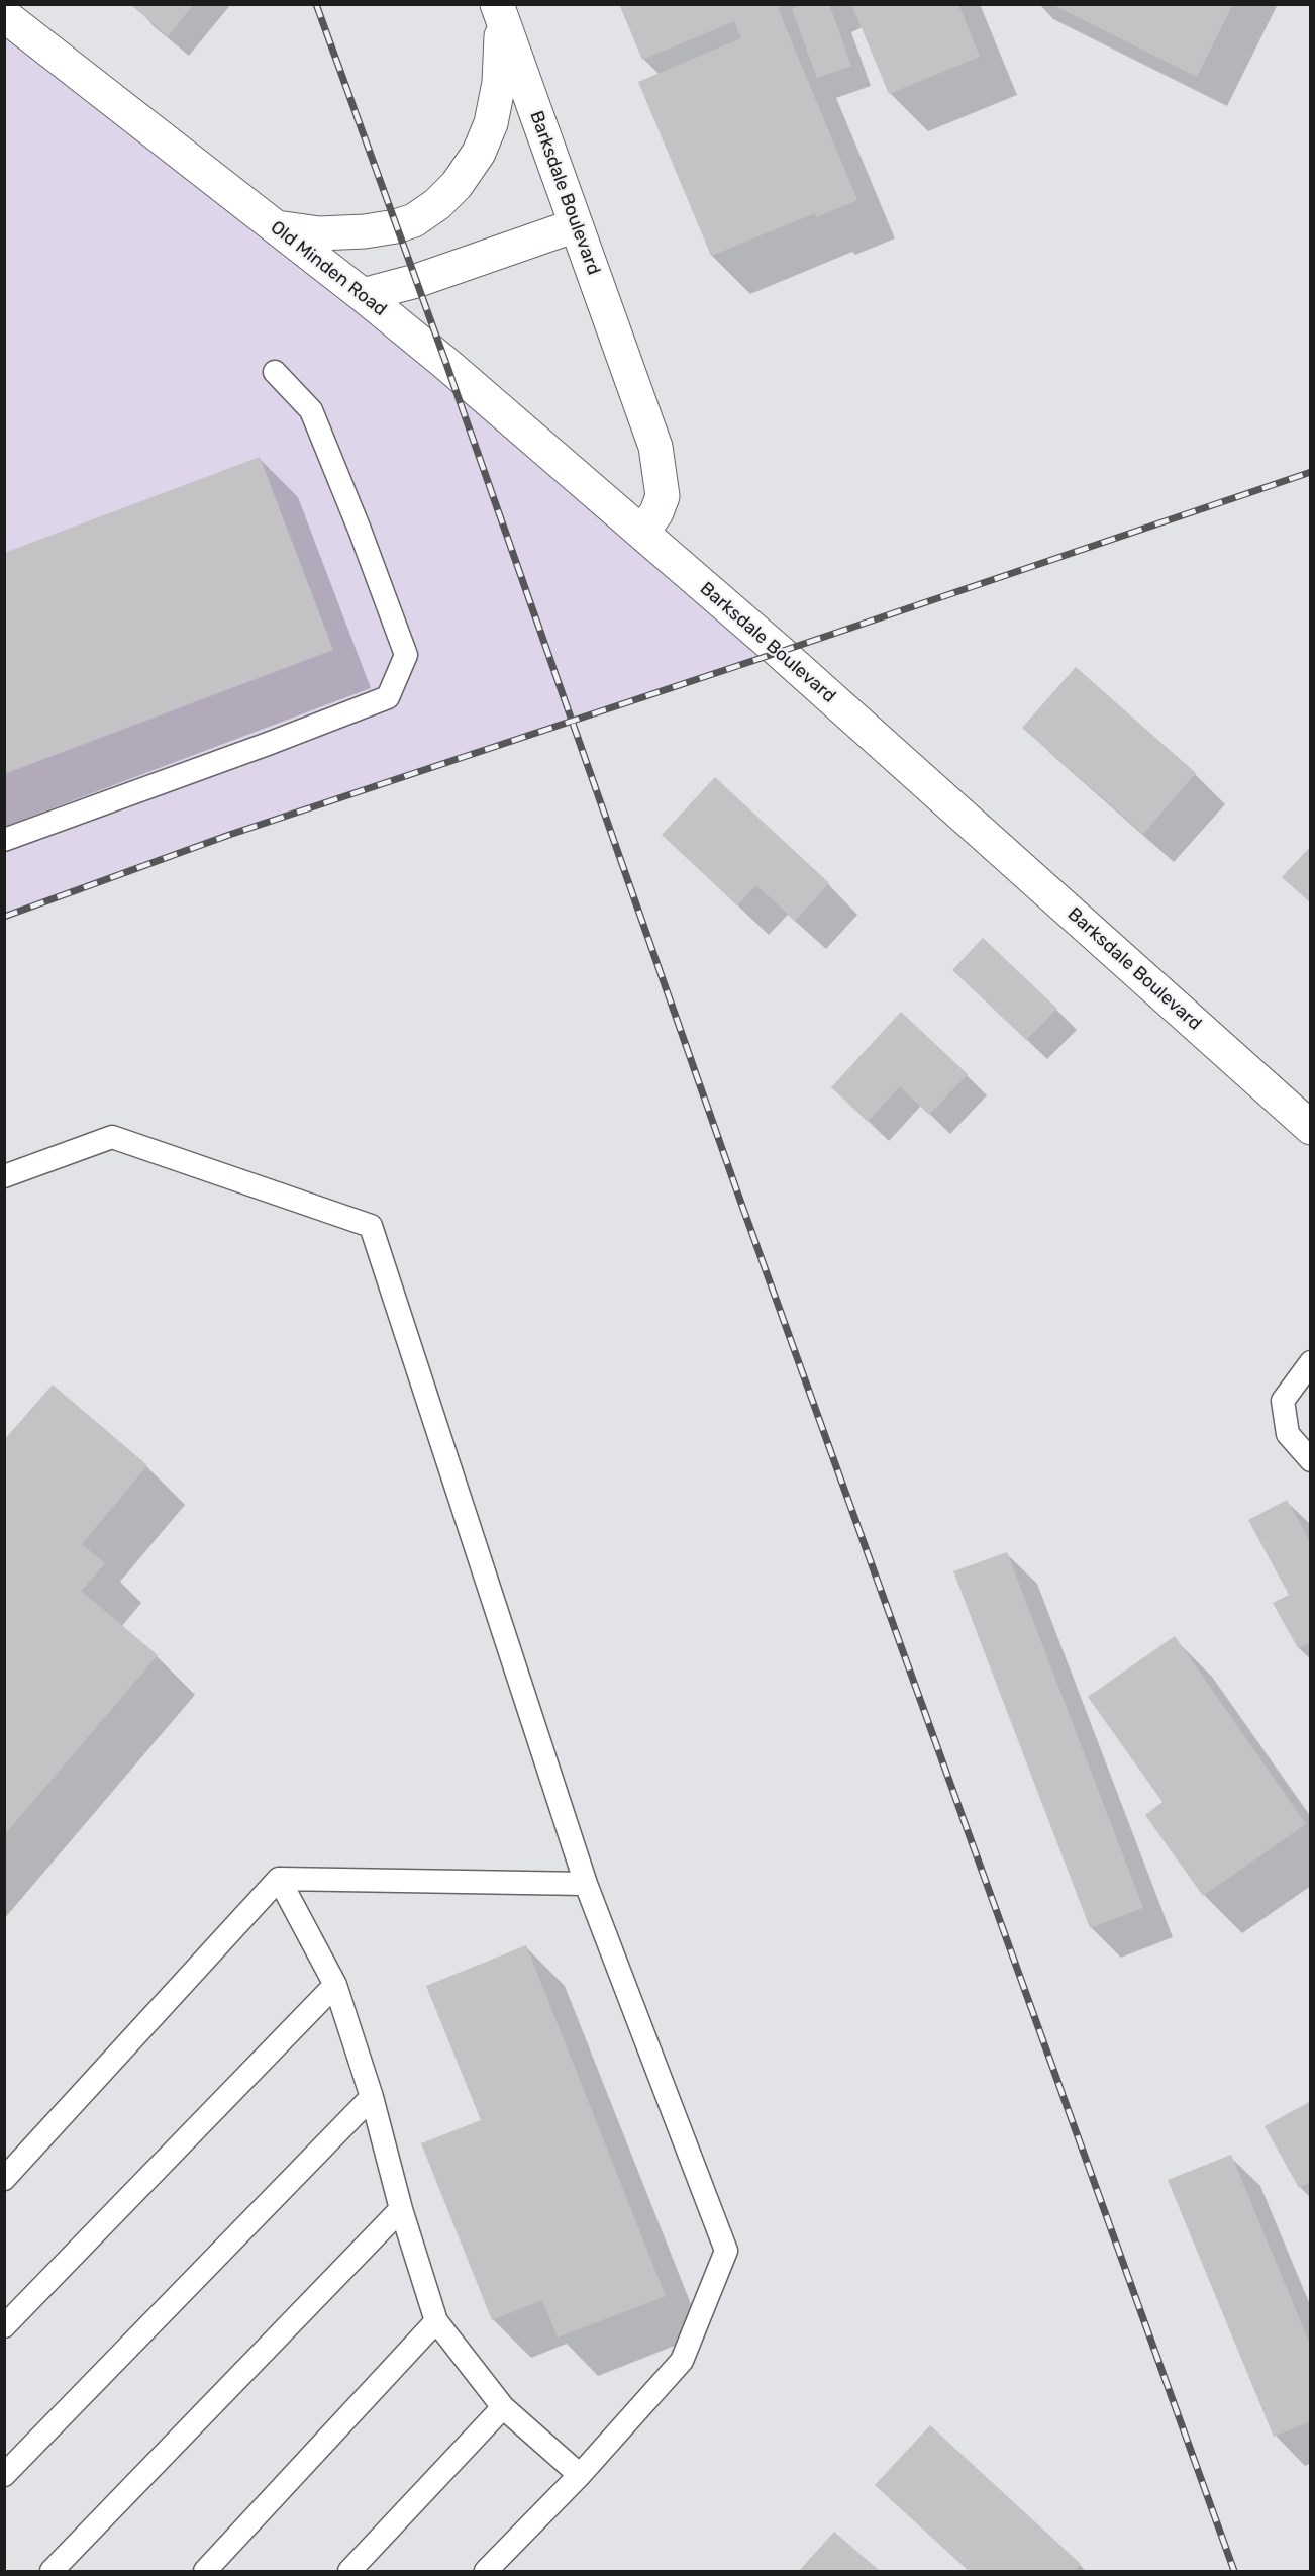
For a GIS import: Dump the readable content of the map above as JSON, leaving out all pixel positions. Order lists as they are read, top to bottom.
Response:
{
  "streets": {
    "main road": ["Barksdale Boulevard", "Old Minden Road"]
  },
  "crossings": [
    ["Barksdale Boulevard", "Old Minden Road"]
  ]
}
